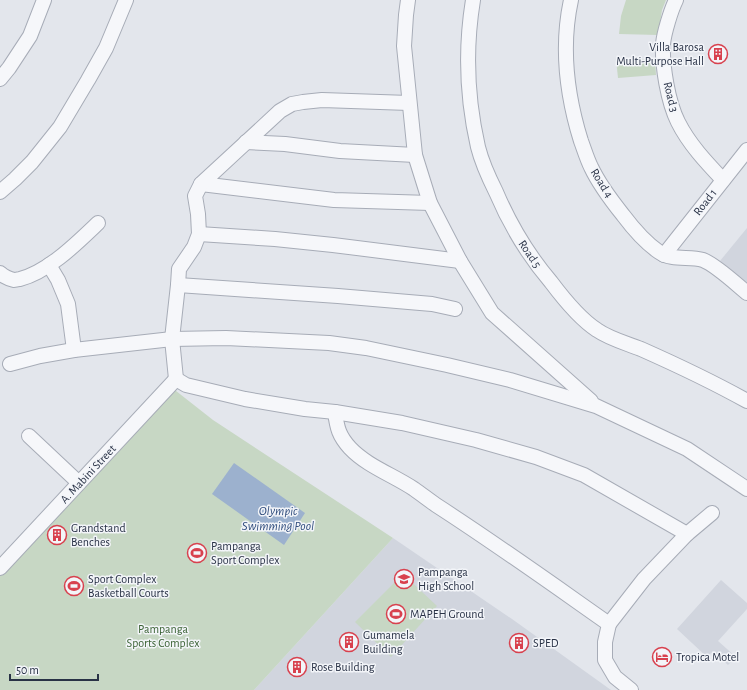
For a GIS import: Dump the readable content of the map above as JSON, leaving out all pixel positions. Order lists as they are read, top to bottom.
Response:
{
  "streets": {
    "street": [
      "Road 3",
      "Road 4",
      "Road 1",
      "Road 5",
      "A. Mabini Street"
    ]
  },
  "crossings": [
    ["Road 3", "Road 1"],
    ["Road 4", "Road 1"]
  ],
  "water": ["Olympic Swimming Pool"],
  "parks": ["Pampanga Sports Complex"],
  "places": {
    "building": [
      "Villa Barosa Multi-Purpose Hall",
      "Grandstand Benches",
      "Gumamela Building",
      "SPED",
      "Rose Building"
    ],
    "sports": ["Pampanga Sport Complex", "Sport Complex Basketball Courts", "MAPEH Ground"],
    "school or university": ["Pampanga High School"],
    "hotel": ["Tropica Motel"]
  },
  "scale_bar": "50 m"
}
